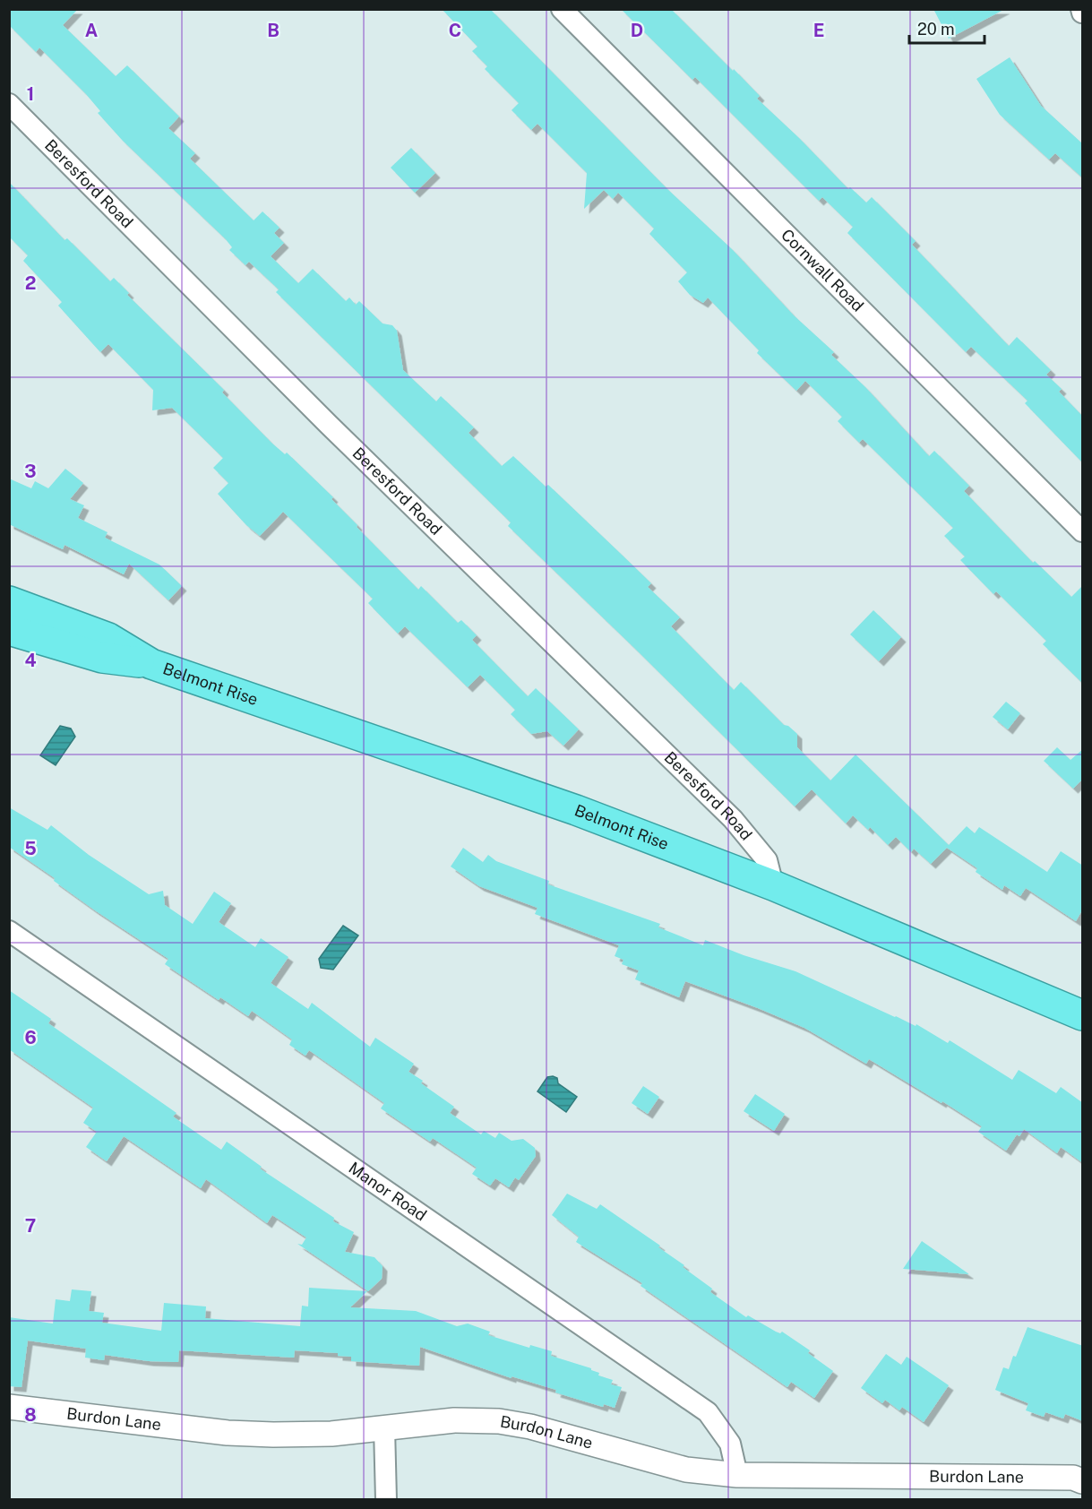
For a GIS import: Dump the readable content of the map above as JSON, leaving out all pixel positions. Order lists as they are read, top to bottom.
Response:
{
  "streets": {
    "highway": ["Belmont Rise"],
    "street": [
      "Beresford Road",
      "Cornwall Road",
      "Manor Road",
      "Burdon Lane"
    ]
  },
  "crossings": [
    ["Beresford Road", "Belmont Rise"],
    ["Manor Road", "Burdon Lane"]
  ],
  "scale_bar": "20 m",
  "grid": {
    "columns": [
      "A",
      "B",
      "C",
      "D",
      "E"
    ],
    "rows": [
      "1",
      "2",
      "3",
      "4",
      "5",
      "6",
      "7",
      "8"
    ]
  }
}
